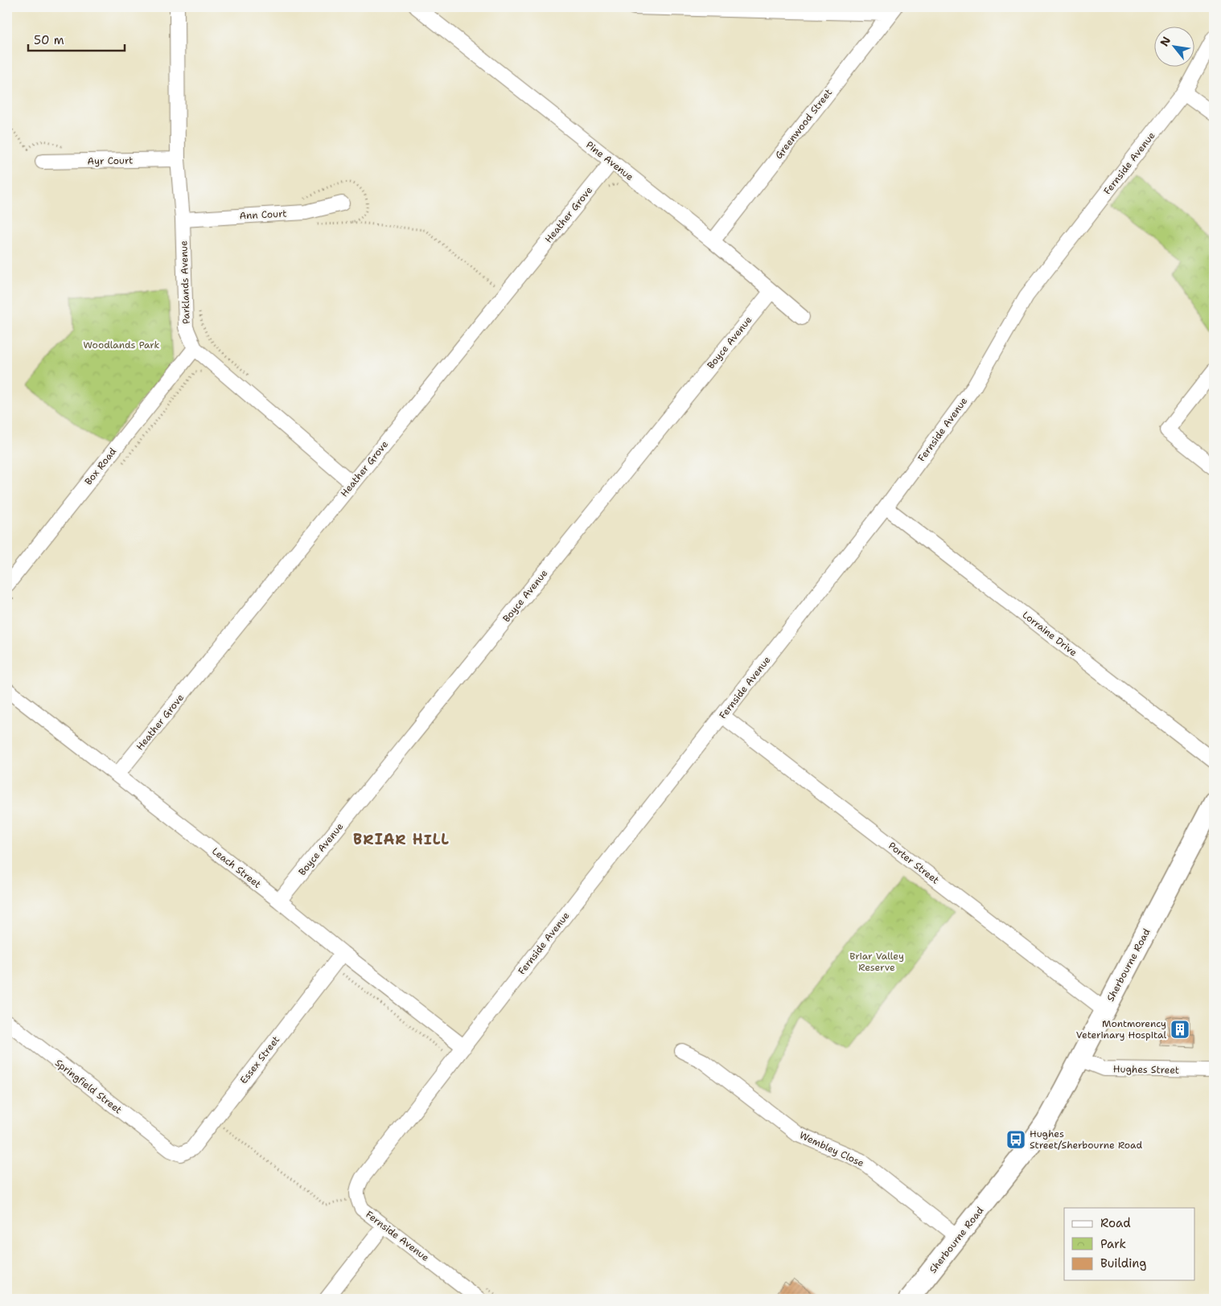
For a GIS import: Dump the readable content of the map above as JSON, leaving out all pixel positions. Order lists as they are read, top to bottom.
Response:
{
  "streets": {
    "main road": ["Sherbourne Road"],
    "street": [
      "Greenwood Street",
      "Ayr Court",
      "Pine Avenue",
      "Fernside Avenue",
      "Ann Court",
      "Heather Grove",
      "Parklands Avenue",
      "Boyce Avenue",
      "Box Road",
      "Lorraine Drive",
      "Porter Street",
      "Leach Street",
      "Essex Street",
      "Hughes Street",
      "Springfield Street",
      "Wembley Close"
    ]
  },
  "crossings": [
    ["Greenwood Street", "Pine Avenue"],
    ["Ayr Court", "Parklands Avenue"],
    ["Pine Avenue", "Heather Grove"],
    ["Pine Avenue", "Boyce Avenue"],
    ["Fernside Avenue", "Lorraine Drive"],
    ["Fernside Avenue", "Porter Street"],
    ["Fernside Avenue", "Leach Street"],
    ["Ann Court", "Parklands Avenue"],
    ["Heather Grove", "Parklands Avenue"],
    ["Heather Grove", "Leach Street"],
    ["Parklands Avenue", "Box Road"],
    ["Boyce Avenue", "Leach Street"],
    ["Porter Street", "Sherbourne Road"],
    ["Leach Street", "Essex Street"],
    ["Sherbourne Road", "Hughes Street"],
    ["Sherbourne Road", "Wembley Close"],
    ["Essex Street", "Springfield Street"]
  ],
  "districts": ["BRIAR HILL"],
  "parks": ["Woodlands Park", "Briar Valley Reserve"],
  "places": {
    "building": ["Montmorency Veterinary Hospital"],
    "bus stop": ["Hughes Street/Sherbourne Road"]
  },
  "legend": ["Road", "Park", "Building"],
  "scale_bar": "50 m",
  "north": "top left"
}
